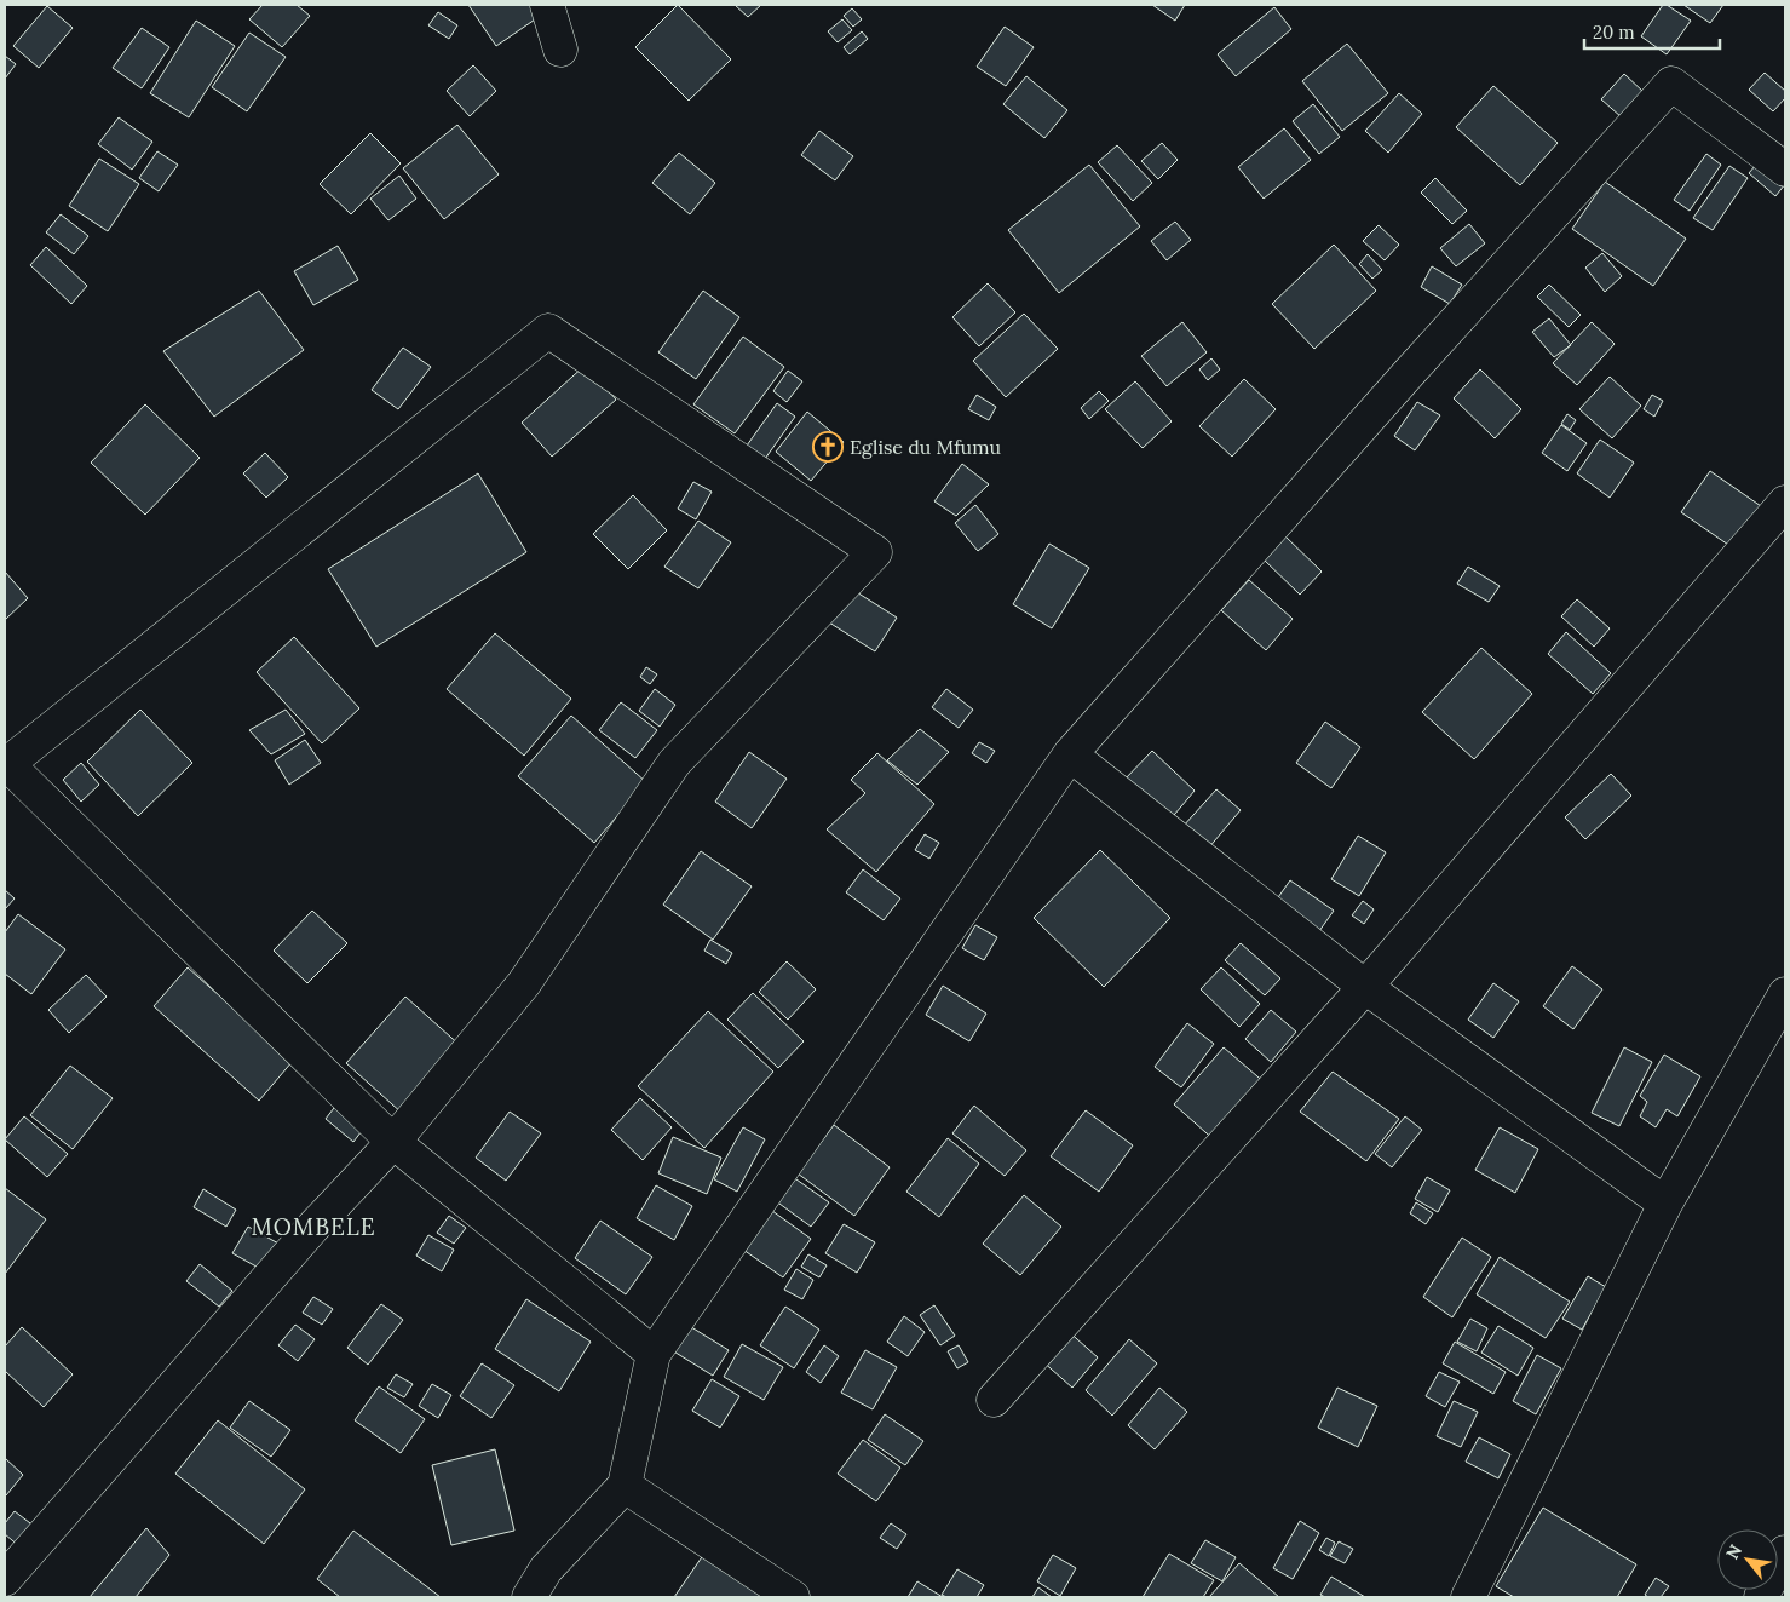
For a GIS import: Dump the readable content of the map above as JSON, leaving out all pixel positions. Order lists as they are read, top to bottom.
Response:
{
  "districts": ["MOMBELE"],
  "places": {
    "church": ["Eglise du Mfumu"]
  },
  "scale_bar": "20 m",
  "north": "top left"
}
